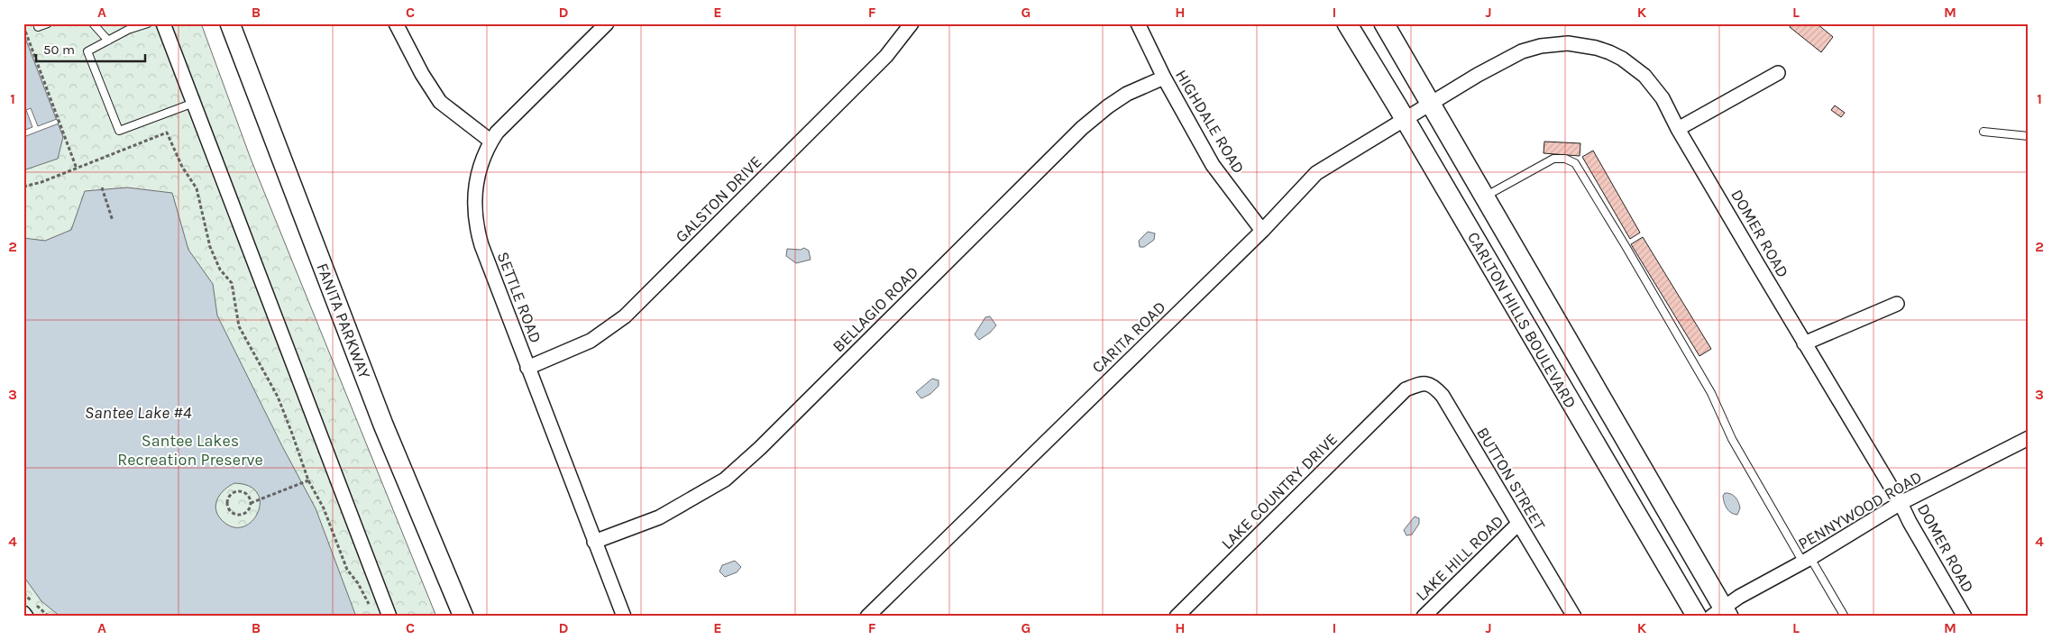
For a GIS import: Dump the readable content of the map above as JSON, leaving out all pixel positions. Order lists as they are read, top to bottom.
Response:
{
  "streets": {
    "street": [
      "HIGHDALE ROAD",
      "GALSTON DRIVE",
      "DOMER ROAD",
      "SETTLE ROAD",
      "BELLAGIO ROAD",
      "CARLTON HILLS BOULEVARD",
      "FANITA PARKWAY",
      "CARITA ROAD",
      "BUTTON STREET",
      "LAKE COUNTRY DRIVE",
      "PENNYWOOD ROAD",
      "LAKE HILL ROAD"
    ]
  },
  "crossings": [
    ["HIGHDALE ROAD", "BELLAGIO ROAD"],
    ["HIGHDALE ROAD", "CARITA ROAD"],
    ["GALSTON DRIVE", "SETTLE ROAD"],
    ["DOMER ROAD", "CARLTON HILLS BOULEVARD"],
    ["DOMER ROAD", "CARITA ROAD"],
    ["DOMER ROAD", "PENNYWOOD ROAD"],
    ["SETTLE ROAD", "BELLAGIO ROAD"],
    ["CARLTON HILLS BOULEVARD", "CARITA ROAD"],
    ["CARLTON HILLS BOULEVARD", "PENNYWOOD ROAD"],
    ["BUTTON STREET", "LAKE COUNTRY DRIVE"],
    ["BUTTON STREET", "LAKE HILL ROAD"]
  ],
  "water": ["Santee Lake #4"],
  "parks": ["Santee Lakes Recreation Preserve"],
  "scale_bar": "50 m",
  "grid": {
    "columns": [
      "A",
      "B",
      "C",
      "D",
      "E",
      "F",
      "G",
      "H",
      "I",
      "J",
      "K",
      "L",
      "M"
    ],
    "rows": [
      "1",
      "2",
      "3",
      "4"
    ]
  }
}
